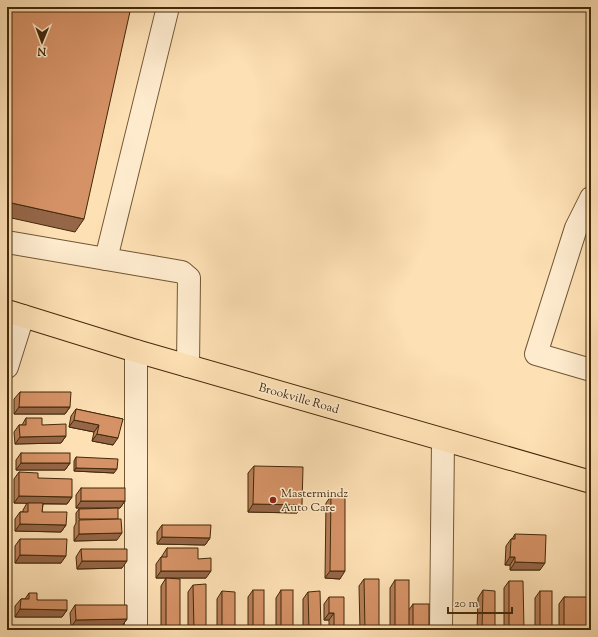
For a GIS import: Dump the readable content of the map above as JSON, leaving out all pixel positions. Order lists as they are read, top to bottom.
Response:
{
  "streets": {
    "main road": ["Brookville Road"]
  },
  "places": ["Mastermindz Auto Care"],
  "scale_bar": "20 m",
  "north": "bottom"
}
